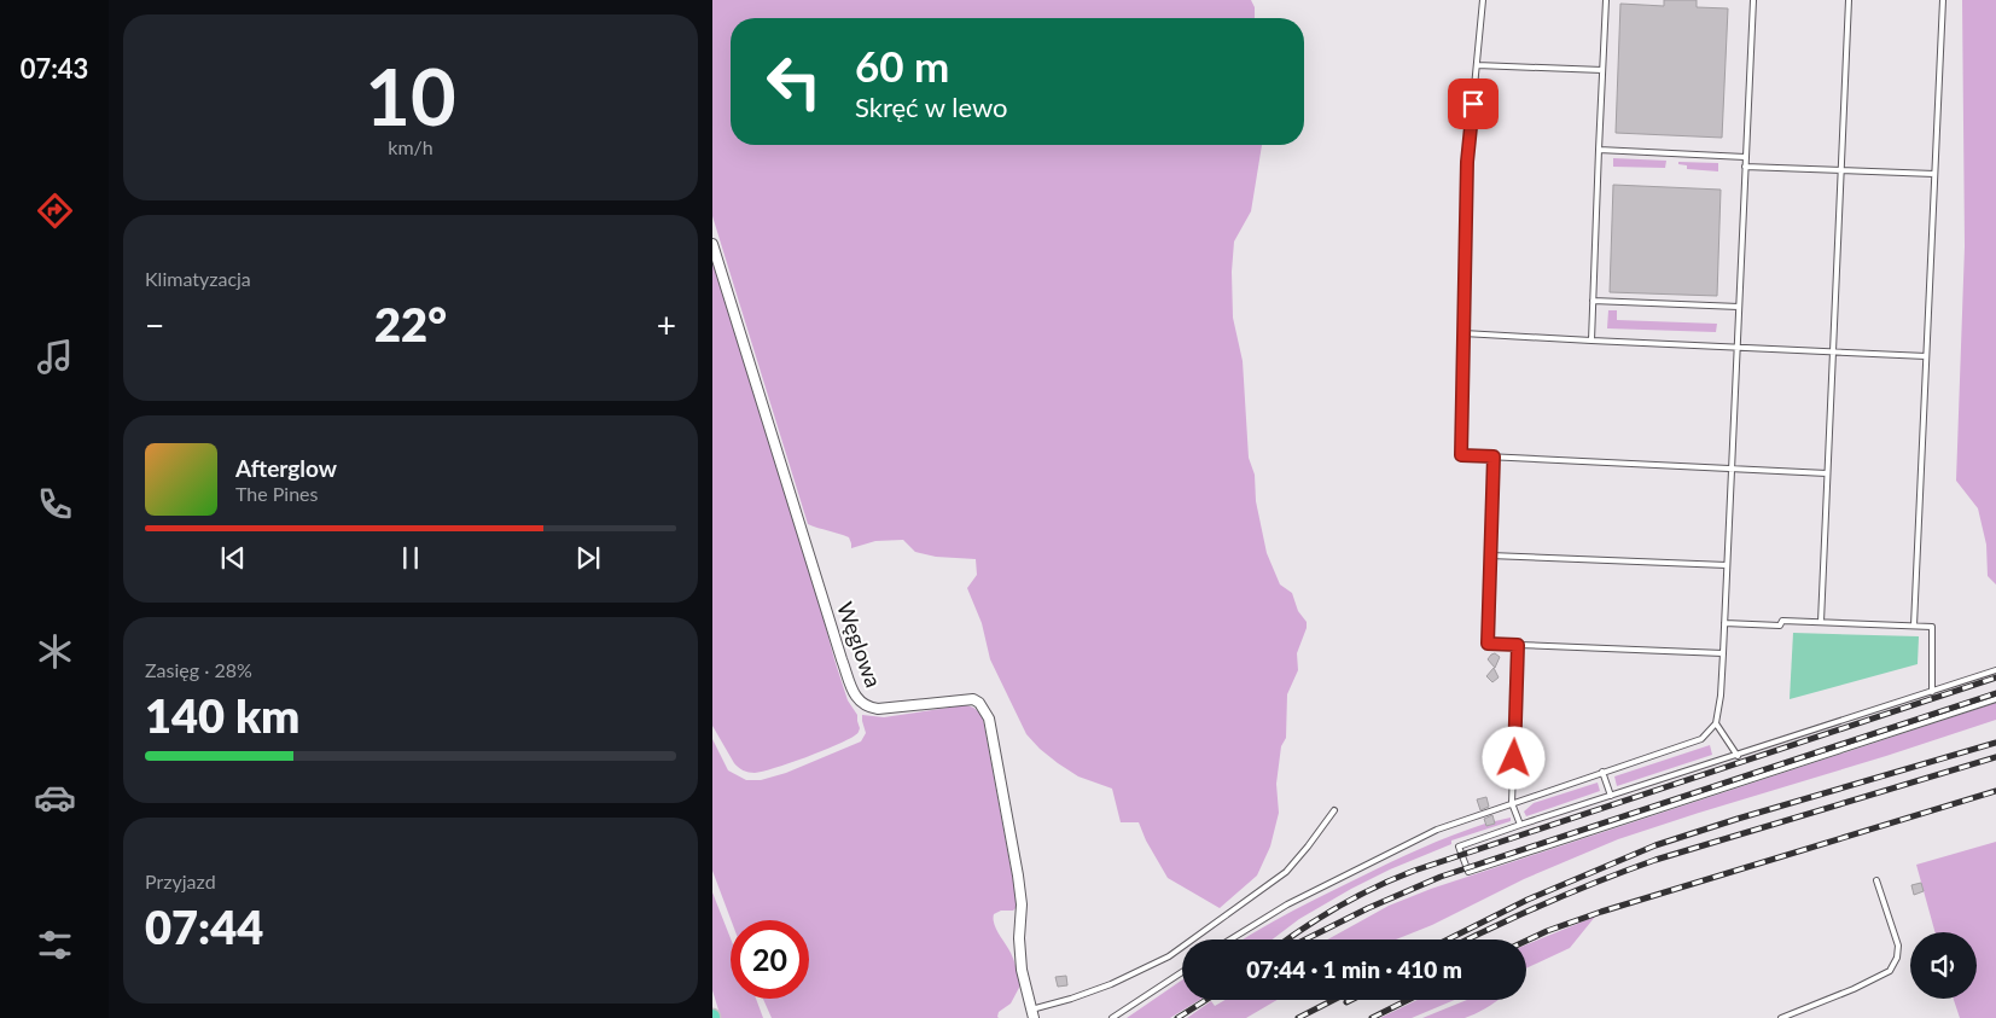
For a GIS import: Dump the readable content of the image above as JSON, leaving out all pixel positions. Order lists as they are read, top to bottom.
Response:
{
  "streets": {
    "street": ["Węglowa"]
  },
  "page": {
    "tabs": "07:43",
    "tile": [
      ["10", "km/h"],
      "Klimatyzacja",
      ["Zasięg · 28%", "140 km"],
      ["Przyjazd", "07:44"]
    ],
    "turn": ["60 m", "Skręć w lewo"],
    "heat": ["−", "22°", "+"],
    "song": ["Afterglow", "The Pines"],
    "limit": "20",
    "trip": "07:44 · 1 min · 410 m"
  }
}
